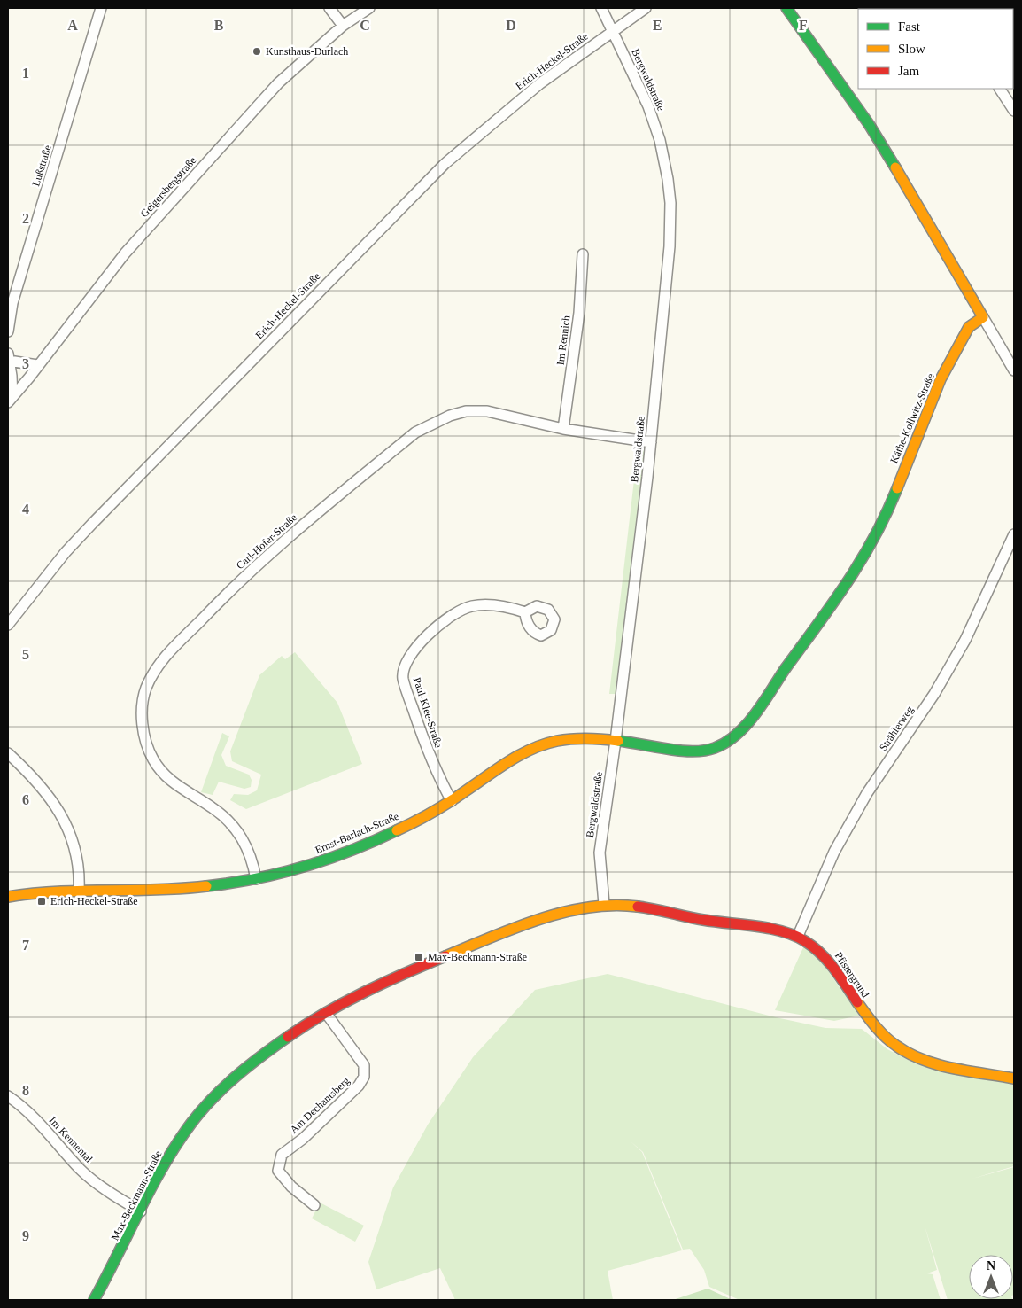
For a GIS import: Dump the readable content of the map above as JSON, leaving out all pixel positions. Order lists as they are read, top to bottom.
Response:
{
  "streets": {
    "street": [
      "Erich-Heckel-Straße",
      "Bergwaldstraße",
      "Lußstraße",
      "Geigersbergstraße",
      "Im Rennich",
      "Käthe-Kollwitz-Straße",
      "Carl-Hofer-Straße",
      "Paul-Klee-Straße",
      "Strählerweg",
      "Ernst-Barlach-Straße",
      "Pfistergrund",
      "Am Dechantsberg",
      "Im Kennental",
      "Max-Beckmann-Straße"
    ]
  },
  "crossings": [
    ["Erich-Heckel-Straße", "Bergwaldstraße"],
    ["Bergwaldstraße", "Käthe-Kollwitz-Straße"],
    ["Bergwaldstraße", "Carl-Hofer-Straße"],
    ["Bergwaldstraße", "Ernst-Barlach-Straße"],
    ["Bergwaldstraße", "Pfistergrund"],
    ["Bergwaldstraße", "Max-Beckmann-Straße"],
    ["Im Rennich", "Carl-Hofer-Straße"],
    ["Käthe-Kollwitz-Straße", "Ernst-Barlach-Straße"],
    ["Carl-Hofer-Straße", "Ernst-Barlach-Straße"],
    ["Paul-Klee-Straße", "Ernst-Barlach-Straße"],
    ["Strählerweg", "Pfistergrund"],
    ["Pfistergrund", "Max-Beckmann-Straße"],
    ["Am Dechantsberg", "Max-Beckmann-Straße"],
    ["Im Kennental", "Max-Beckmann-Straße"]
  ],
  "places": {
    "other": ["Kunsthaus-Durlach"],
    "transit": ["Erich-Heckel-Straße", "Max-Beckmann-Straße"]
  },
  "legend": ["Fast", "Slow", "Jam"],
  "north": "top",
  "grid": {
    "columns": [
      "A",
      "B",
      "C",
      "D",
      "E",
      "F"
    ],
    "rows": [
      "1",
      "2",
      "3",
      "4",
      "5",
      "6",
      "7",
      "8",
      "9"
    ]
  }
}
